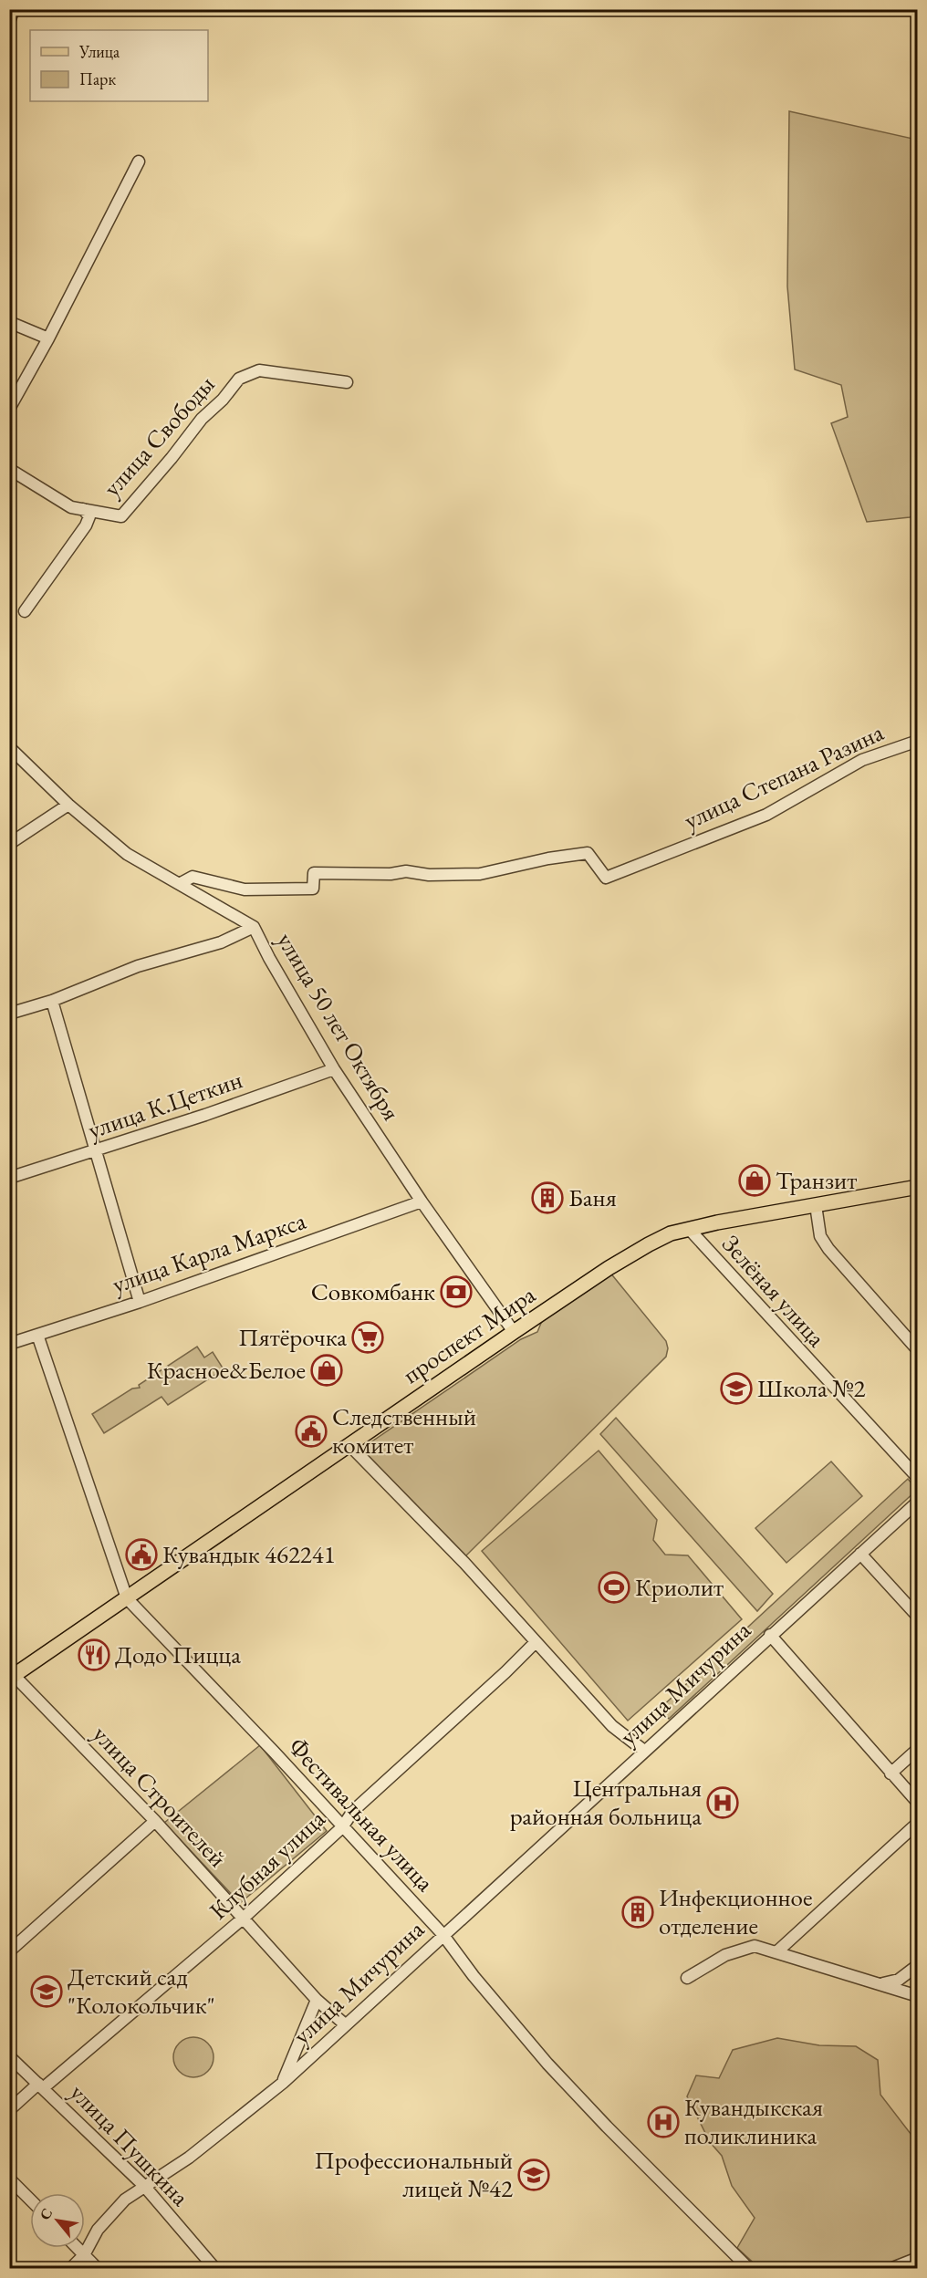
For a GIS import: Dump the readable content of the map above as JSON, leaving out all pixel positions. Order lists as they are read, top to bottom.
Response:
{
  "streets": {
    "main road": ["проспект Мира"],
    "street": [
      "улица Свободы",
      "улица Степана Разина",
      "улица 50 лет Октября",
      "улица К.Цеткин",
      "улица Карла Маркса",
      "Зелёная улица",
      "улица Мичурина",
      "улица Строителей",
      "Фестивальная улица",
      "Клубная улица",
      "улица Пушкина"
    ]
  },
  "crossings": [
    ["улица Степана Разина", "улица 50 лет Октября"],
    ["улица 50 лет Октября", "улица К.Цеткин"],
    ["улица 50 лет Октября", "улица Карла Маркса"],
    ["улица 50 лет Октября", "проспект Мира"],
    ["улица Карла Маркса", "Фестивальная улица"],
    ["Зелёная улица", "проспект Мира"],
    ["проспект Мира", "улица Строителей"],
    ["проспект Мира", "Фестивальная улица"],
    ["улица Мичурина", "улица Строителей"],
    ["улица Мичурина", "Фестивальная улица"],
    ["улица Мичурина", "улица Пушкина"],
    ["улица Строителей", "Клубная улица"],
    ["Фестивальная улица", "Клубная улица"],
    ["Клубная улица", "улица Пушкина"]
  ],
  "places": {
    "shop": ["Транзит", "Красное&Белое"],
    "building": ["Баня", "Инфекционное отделение"],
    "bank": ["Совкомбанк"],
    "supermarket": ["Пятёрочка"],
    "school or university": ["Школа №2", "Детский сад \"Колокольчик\"", "Профессиональный лицей №42"],
    "public building": ["Следственный комитет", "Кувандык 462241"],
    "sports": ["Криолит"],
    "restaurant": ["Додо Пицца"],
    "hospital": ["Центральная районная больница", "Кувандыкская поликлиника"]
  },
  "legend": ["Улица", "Парк"],
  "north": "top left"
}
